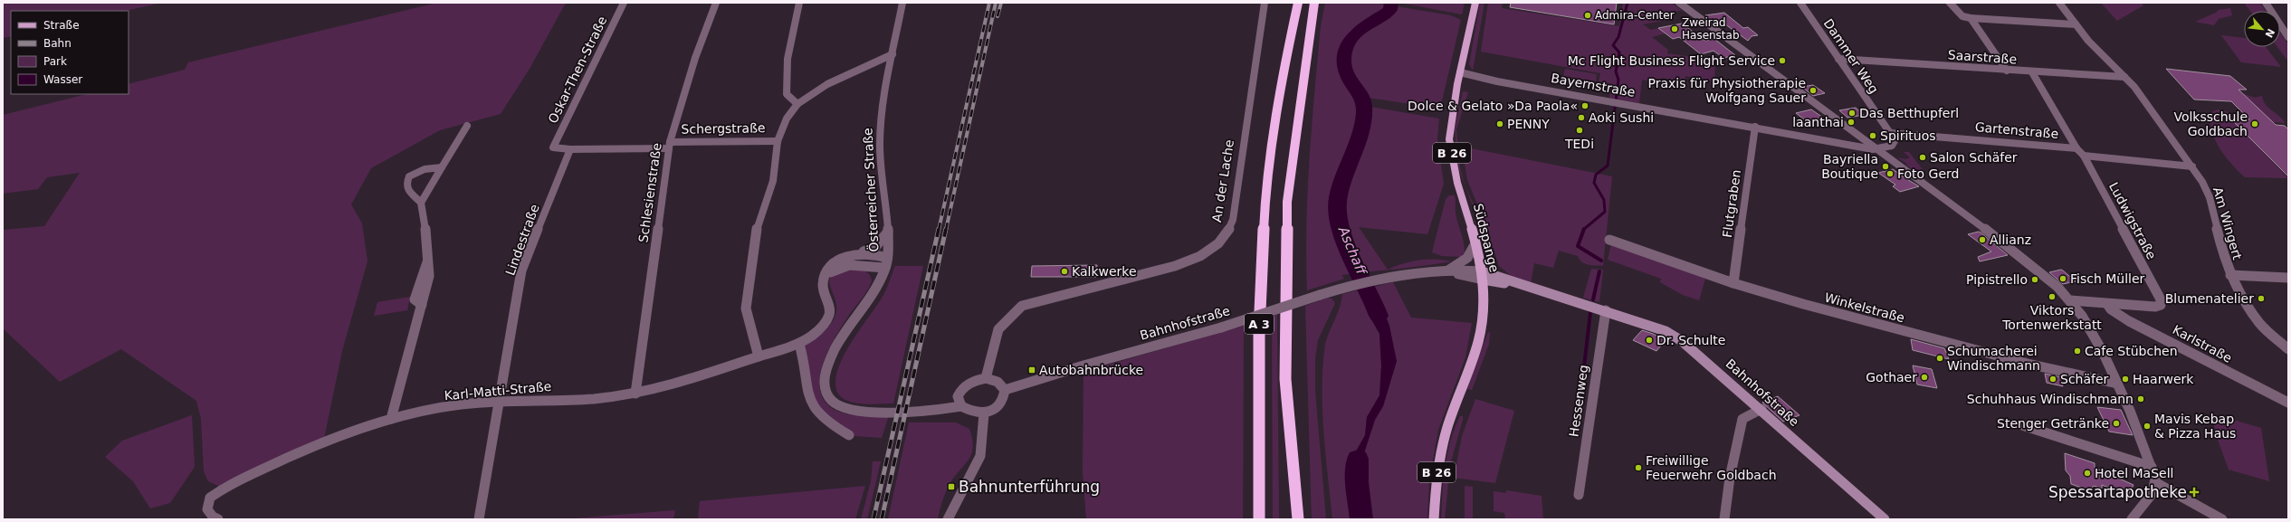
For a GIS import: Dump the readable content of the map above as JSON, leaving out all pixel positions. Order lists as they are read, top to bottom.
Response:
{
  "streets": {
    "highway": ["A 3"],
    "main road": ["B 26", "Südspange"],
    "street": [
      "Dammer Weg",
      "Saarstraße",
      "Oskar-Then-Straße",
      "Bayernstraße",
      "Schergstraße",
      "Gartenstraße",
      "An der Lache",
      "Österreicher Straße",
      "Schlesienstraße",
      "Flutgraben",
      "Ludwigstraße",
      "Am Wingert",
      "Lindestraße",
      "Winkelstraße",
      "Bahnhofstraße",
      "Karlstraße",
      "Karl-Matti-Straße",
      "Hessenweg"
    ]
  },
  "crossings": [
    ["Dammer Weg", "Saarstraße"],
    ["Dammer Weg", "Gartenstraße"],
    ["Saarstraße", "Ludwigstraße"],
    ["Saarstraße", "Am Wingert"],
    ["Oskar-Then-Straße", "Schergstraße"],
    ["Oskar-Then-Straße", "Lindestraße"],
    ["Bayernstraße", "Flutgraben"],
    ["Bayernstraße", "Südspange"],
    ["Schergstraße", "Schlesienstraße"],
    ["Schergstraße", "Lindestraße"],
    ["Gartenstraße", "Ludwigstraße"],
    ["An der Lache", "Österreicher Straße"],
    ["An der Lache", "Bahnhofstraße"],
    ["Österreicher Straße", "Bahnhofstraße"],
    ["Schlesienstraße", "Karl-Matti-Straße"],
    ["Flutgraben", "Winkelstraße"],
    ["Ludwigstraße", "Karlstraße"],
    ["Südspange", "Bahnhofstraße"],
    ["Lindestraße", "Karl-Matti-Straße"],
    ["Bahnhofstraße", "Hessenweg"]
  ],
  "water": ["Aschaff"],
  "places": {
    "other": [
      "Admira-Center",
      "Zweirad Hasenstab",
      "Mc Flight Business Flight Service",
      "Praxis für Physiotherapie Wolfgang Sauer",
      "Dolce & Gelato »Da Paola«",
      "Das Betthupferl",
      "Aoki Sushi",
      "laanthai",
      "PENNY",
      "Volksschule Goldbach",
      "TEDi",
      "Spirituos",
      "Salon Schäfer",
      "Bayriella Boutique",
      "Foto Gerd",
      "Allianz",
      "Kalkwerke",
      "Fisch Müller",
      "Pipistrello",
      "Viktors Tortenwerkstatt",
      "Blumenatelier",
      "Dr. Schulte",
      "Cafe Stübchen",
      "Schumacherei Windischmann",
      "Gothaer",
      "Schäfer",
      "Haarwerk",
      "Schuhhaus Windischmann",
      "Stenger Getränke",
      "Mavis Kebap & Pizza Haus",
      "Freiwillige Feuerwehr Goldbach",
      "Hotel MaSell"
    ],
    "transit": ["Autobahnbrücke", "Bahnunterführung"],
    "health": ["Spessartapotheke"]
  },
  "legend": [
    "Straße",
    "Bahn",
    "Park",
    "Wasser"
  ],
  "north": "bottom right"
}
